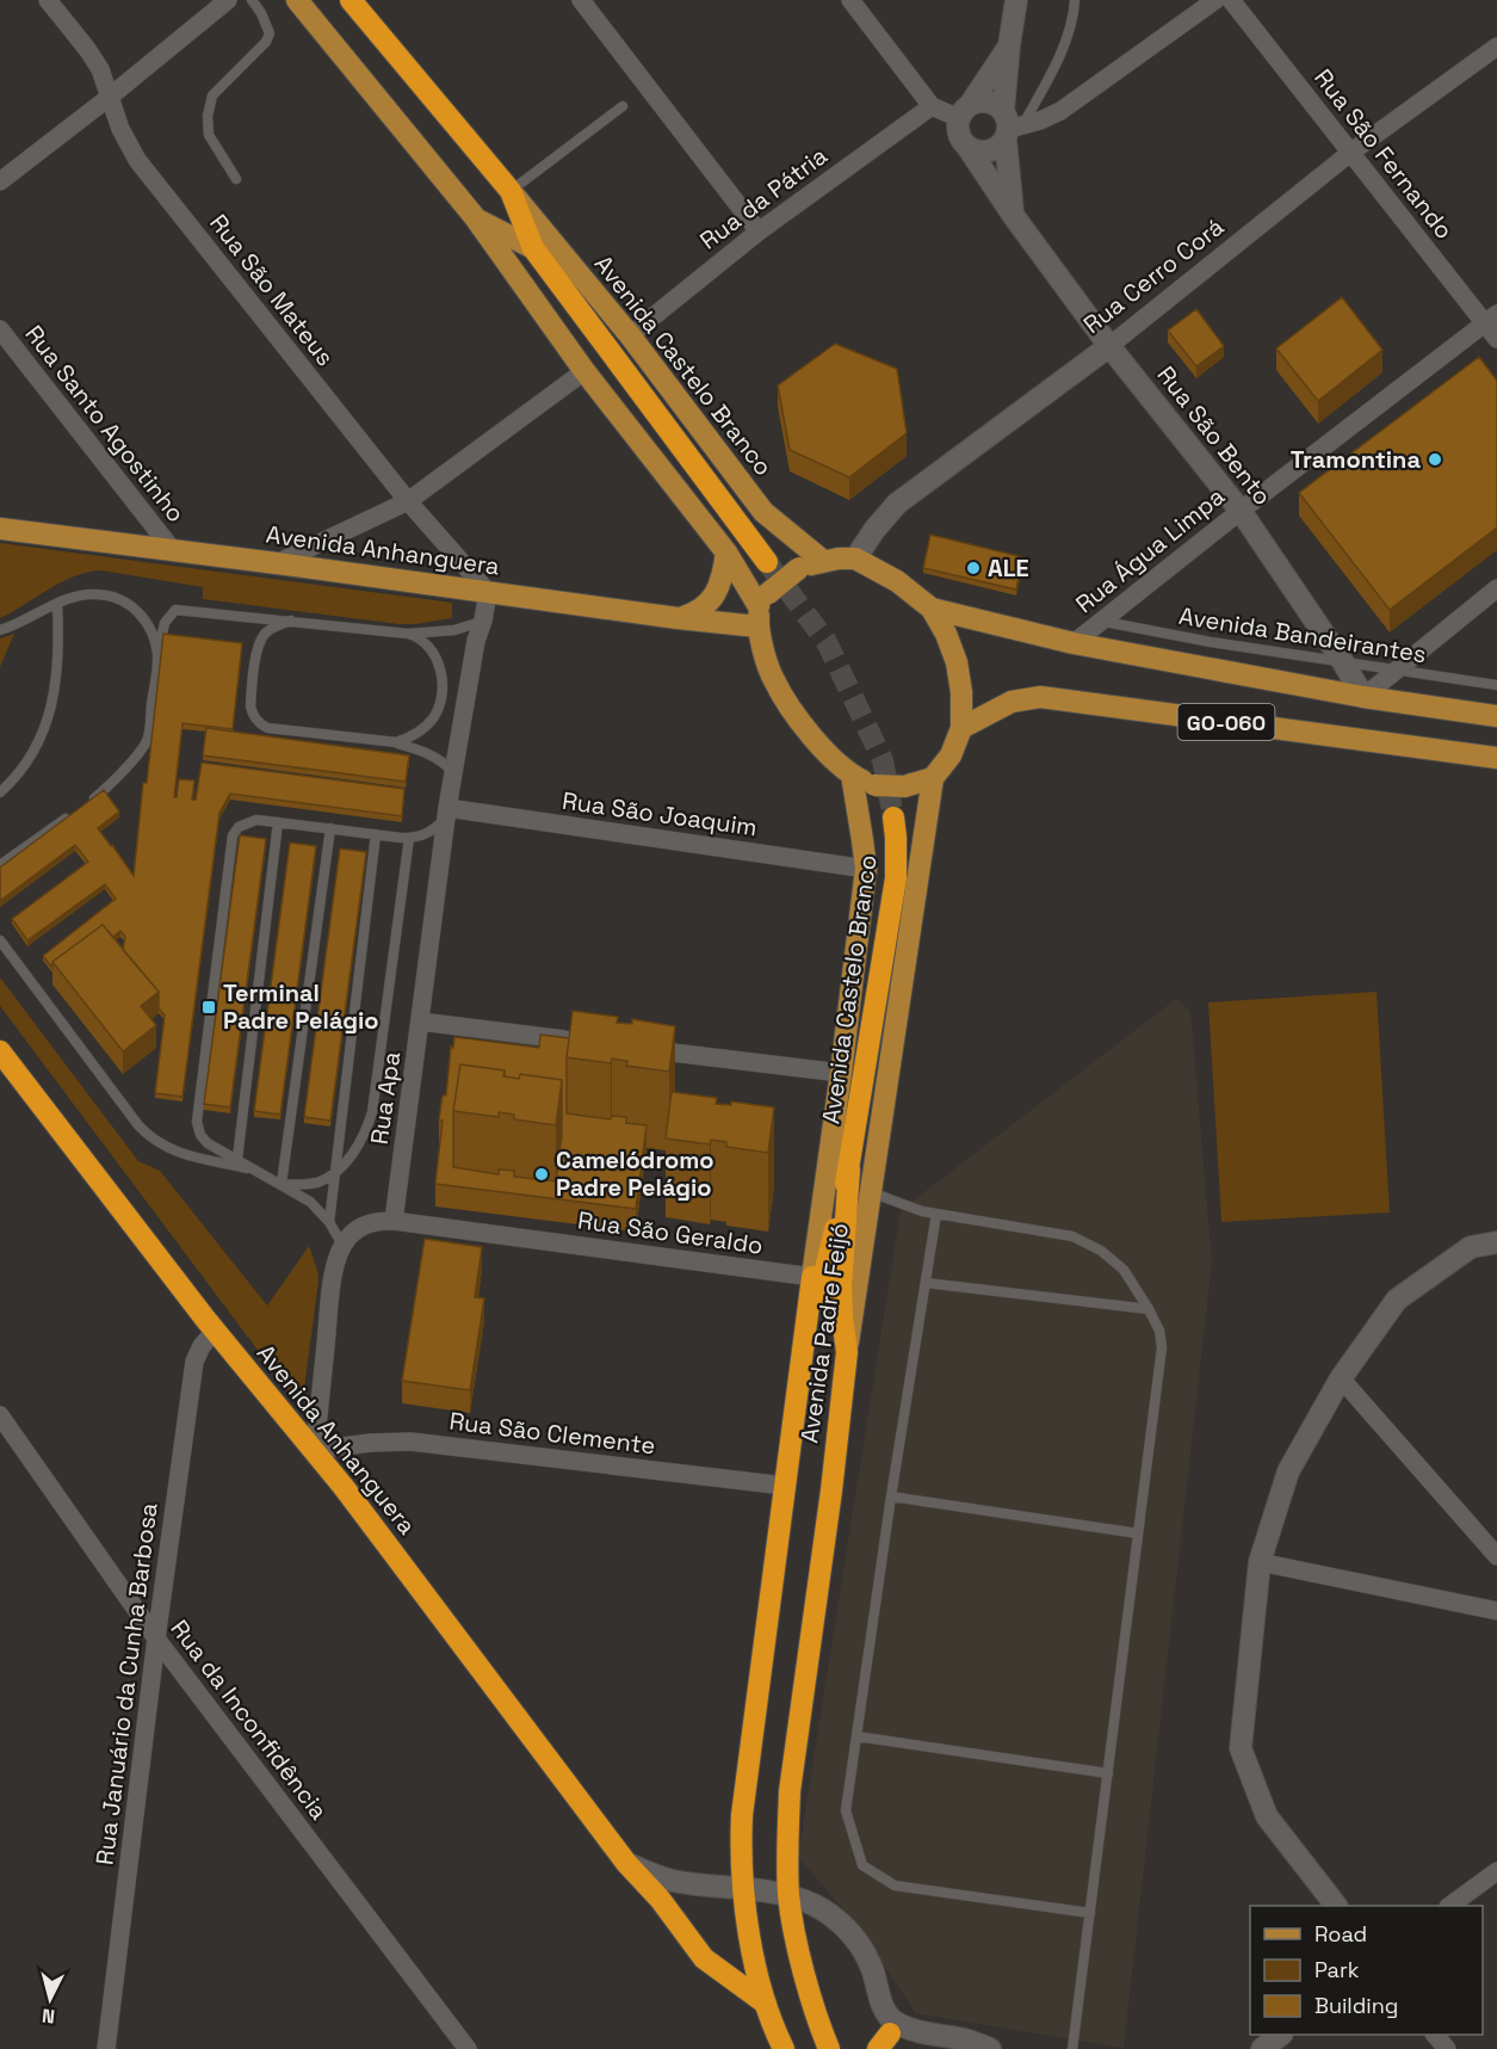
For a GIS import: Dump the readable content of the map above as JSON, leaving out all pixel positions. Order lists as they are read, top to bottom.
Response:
{
  "streets": {
    "highway": ["Avenida Castelo Branco", "Avenida Anhanguera", "Avenida Padre Feijó"],
    "main road": ["GO-060"],
    "street": [
      "Rua São Fernando",
      "Rua da Pátria",
      "Rua Cerro Corá",
      "Rua São Mateus",
      "Rua Santo Agostinho",
      "Rua São Bento",
      "Rua Água Limpa",
      "Rua São Joaquim",
      "Rua Apa",
      "Rua São Geraldo",
      "Rua São Clemente",
      "Rua Januário da Cunha Barbosa",
      "Rua da Inconfidência"
    ],
    "lane": ["Avenida Bandeirantes"]
  },
  "crossings": [
    ["Rua São Fernando", "Rua Cerro Corá"],
    ["Rua São Fernando", "Rua Água Limpa"],
    ["Rua da Pátria", "Avenida Castelo Branco"],
    ["Rua Cerro Corá", "Avenida Castelo Branco"],
    ["Rua Cerro Corá", "Rua São Bento"],
    ["Rua Cerro Corá", "Avenida Anhanguera"],
    ["Rua Cerro Corá", "GO-060"],
    ["Rua Cerro Corá", "Avenida Padre Feijó"],
    ["Rua São Mateus", "Avenida Anhanguera"],
    ["Rua São Mateus", "Rua Apa"],
    ["Avenida Castelo Branco", "Avenida Anhanguera"],
    ["Avenida Castelo Branco", "GO-060"],
    ["Avenida Castelo Branco", "Avenida Padre Feijó"],
    ["Rua Santo Agostinho", "Avenida Anhanguera"],
    ["Rua São Bento", "Rua Água Limpa"],
    ["Rua São Bento", "Avenida Bandeirantes"],
    ["Rua São Bento", "GO-060"],
    ["Avenida Anhanguera", "GO-060"],
    ["Avenida Anhanguera", "Rua Apa"],
    ["Avenida Anhanguera", "Avenida Padre Feijó"],
    ["Avenida Anhanguera", "Rua São Clemente"],
    ["Avenida Anhanguera", "Rua Januário da Cunha Barbosa"],
    ["Rua Água Limpa", "Avenida Bandeirantes"],
    ["Rua Água Limpa", "GO-060"],
    ["GO-060", "Avenida Padre Feijó"],
    ["Rua São Joaquim", "Rua Apa"],
    ["Rua São Joaquim", "Avenida Padre Feijó"],
    ["Rua Apa", "Rua São Geraldo"],
    ["Rua São Geraldo", "Avenida Padre Feijó"],
    ["Avenida Padre Feijó", "Rua São Clemente"],
    ["Rua Januário da Cunha Barbosa", "Rua da Inconfidência"]
  ],
  "places": {
    "other": ["Tramontina", "ALE", "Camelódromo Padre Pelágio"],
    "transit": ["Terminal Padre Pelágio"]
  },
  "legend": ["Road", "Park", "Building"],
  "north": "bottom"
}
